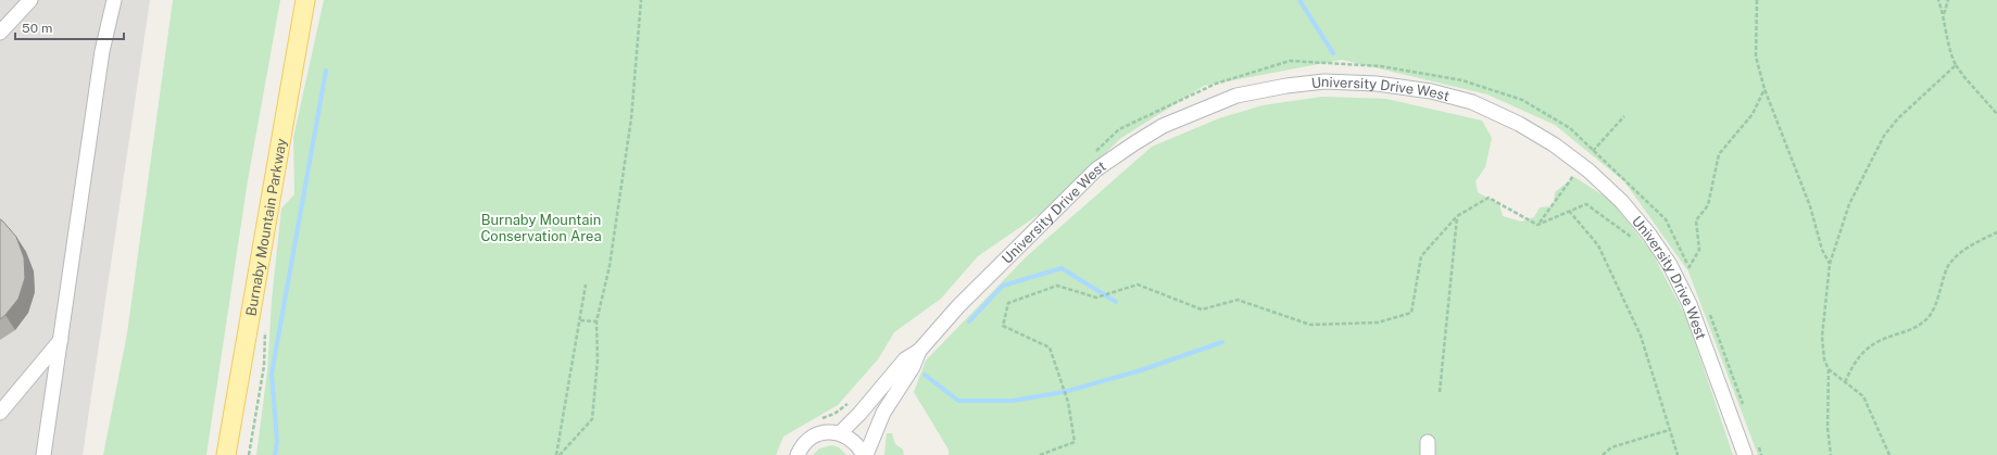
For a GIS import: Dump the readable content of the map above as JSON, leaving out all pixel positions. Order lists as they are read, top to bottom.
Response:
{
  "streets": {
    "main road": ["Burnaby Mountain Parkway"],
    "street": ["University Drive West"]
  },
  "parks": ["Burnaby Mountain Conservation Area"],
  "scale_bar": "50 m"
}
